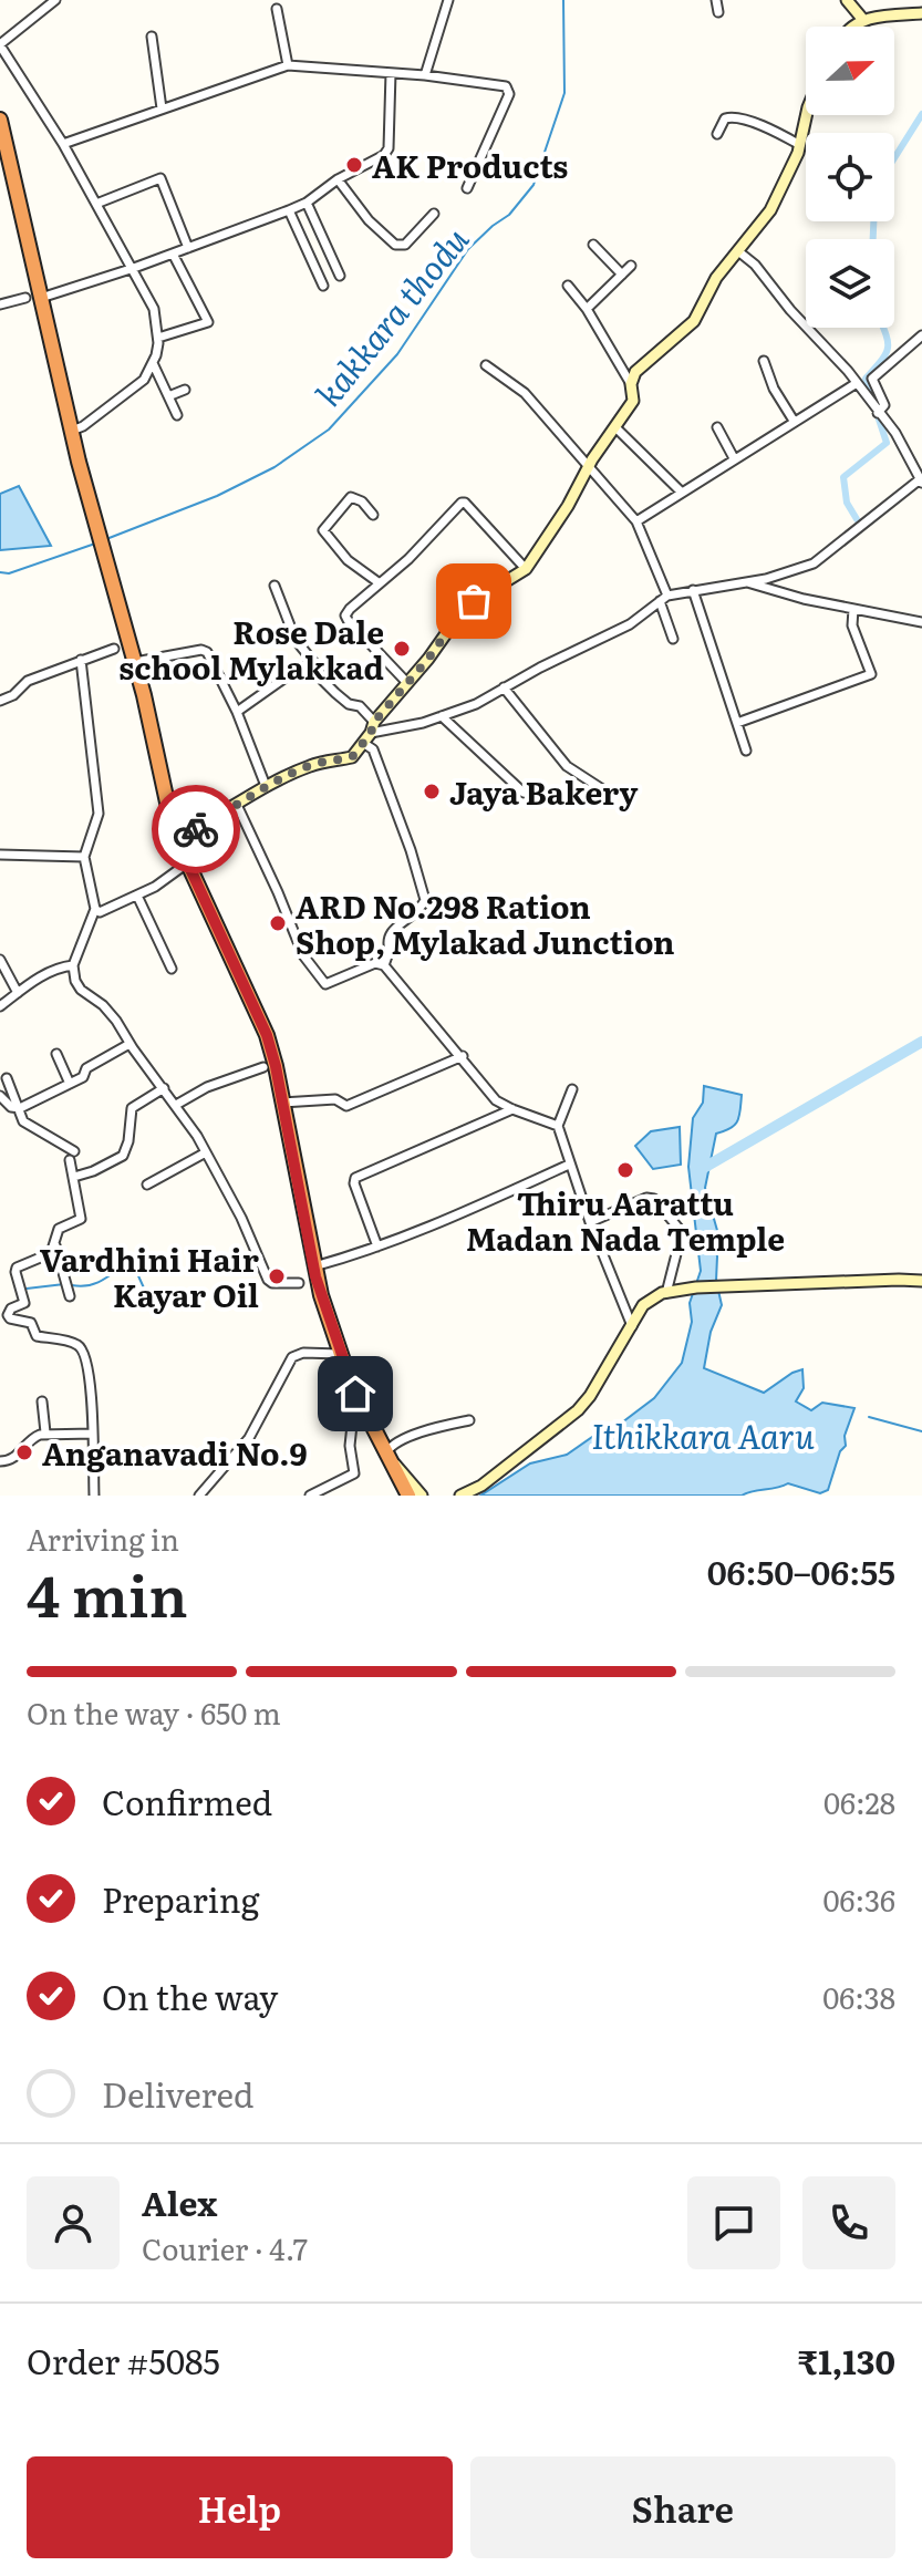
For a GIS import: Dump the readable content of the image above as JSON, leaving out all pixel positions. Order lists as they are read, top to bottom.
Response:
{
  "water": ["kakkara thodu", "Ithikkara Aaru"],
  "places": [
    "AK Products",
    "Rose Dale school Mylakkad",
    "Jaya Bakery",
    "ARD No.298 Ration Shop, Mylakad Junction",
    "Thiru Aarattu Madan Nada Temple",
    "Vardhini Hair Kayar Oil",
    "Anganavadi No.9"
  ],
  "north": "right",
  "page": {
    "heading": ["4 min", "Arriving in", "06:50–06:55"],
    "panel": [
      "Alex",
      "Courier · 4.7",
      "Order #5085",
      "₹1,130"
    ],
    "bar": "On the way · 650 m",
    "list": [
      ["Confirmed", "06:28"],
      ["Preparing", "06:36"],
      ["On the way", "06:38"],
      "Delivered"
    ],
    "buttons": ["Help", "Share"]
  }
}
